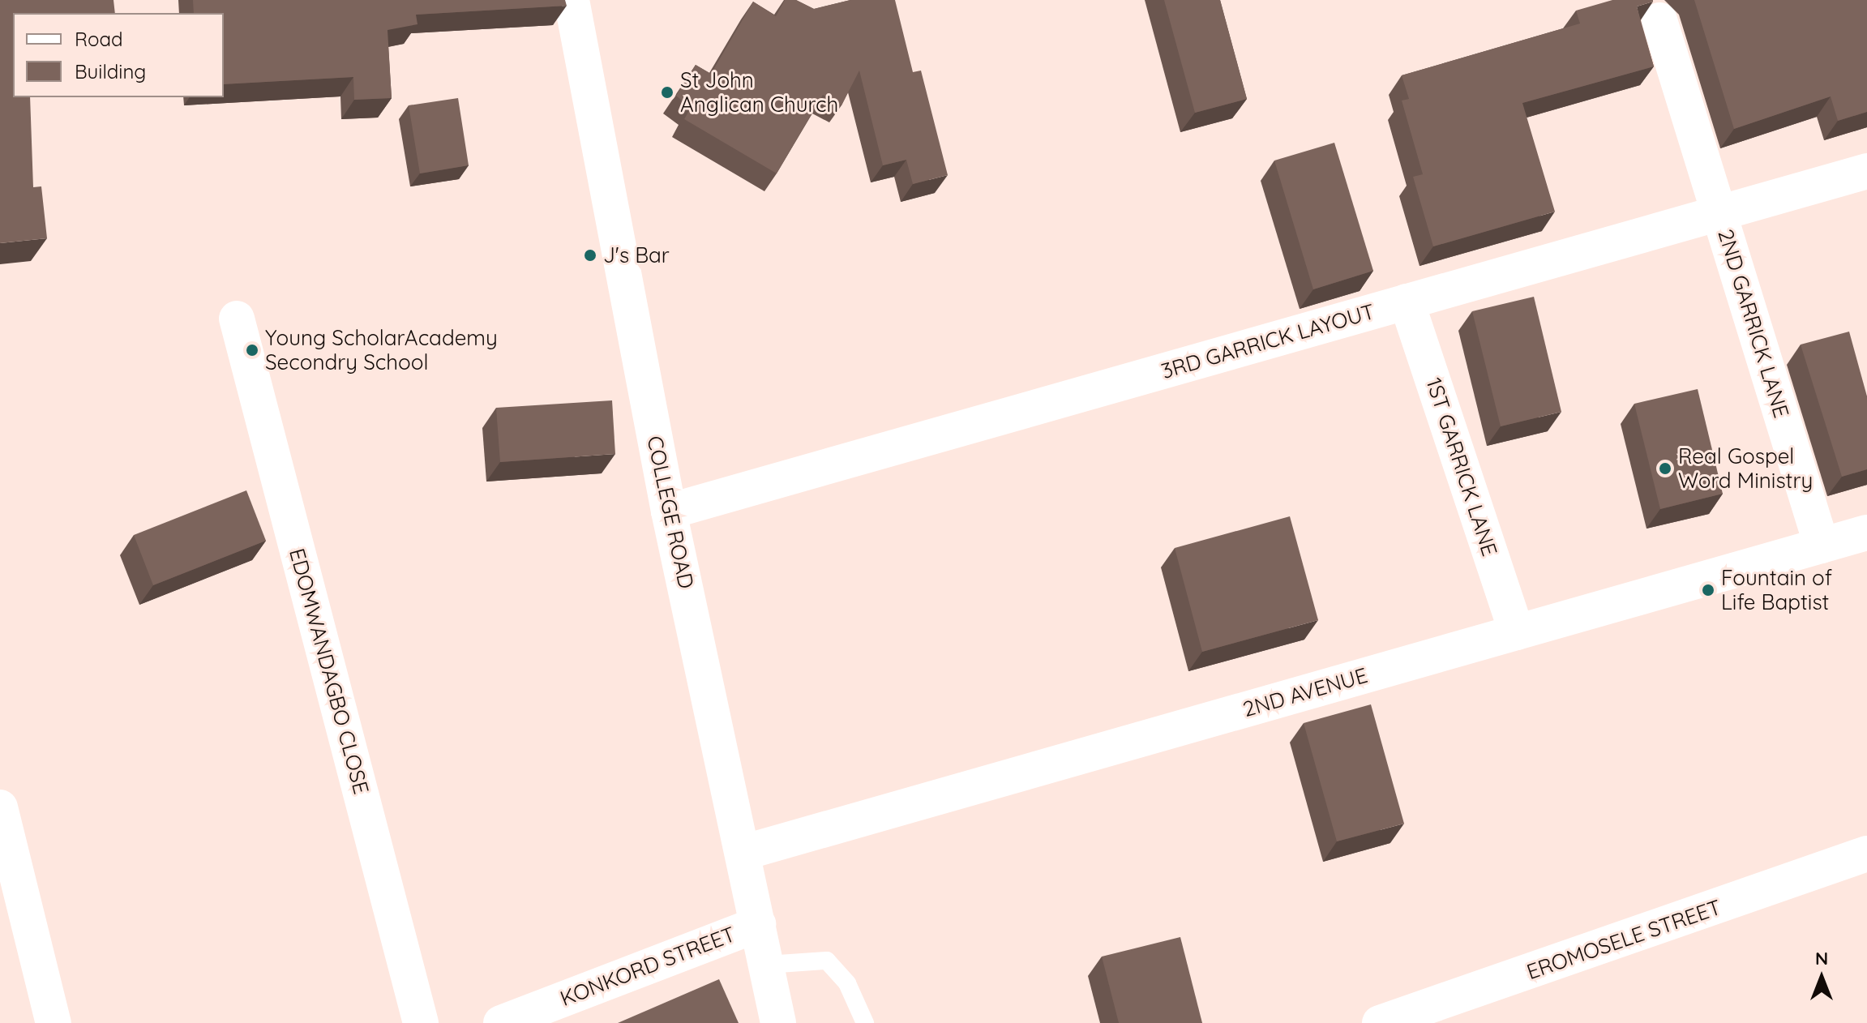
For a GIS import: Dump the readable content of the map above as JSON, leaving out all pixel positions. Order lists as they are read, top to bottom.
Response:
{
  "streets": {
    "street": [
      "2ND GARRICK LANE",
      "3RD GARRICK LAYOUT",
      "1ST GARRICK LANE",
      "COLLEGE ROAD",
      "EDOMWANDAGBO CLOSE",
      "2ND AVENUE",
      "EROMOSELE STREET",
      "KONKORD STREET"
    ]
  },
  "crossings": [
    ["2ND GARRICK LANE", "3RD GARRICK LAYOUT"],
    ["2ND GARRICK LANE", "2ND AVENUE"],
    ["3RD GARRICK LAYOUT", "1ST GARRICK LANE"],
    ["3RD GARRICK LAYOUT", "COLLEGE ROAD"],
    ["1ST GARRICK LANE", "2ND AVENUE"],
    ["COLLEGE ROAD", "2ND AVENUE"],
    ["COLLEGE ROAD", "KONKORD STREET"]
  ],
  "places": [
    "St John Anglican Church",
    "J's Bar",
    "Young ScholarAcademy Secondry School",
    "Real Gospel Word Ministry",
    "Fountain of Life Baptist"
  ],
  "legend": ["Road", "Building"],
  "north": "top"
}
